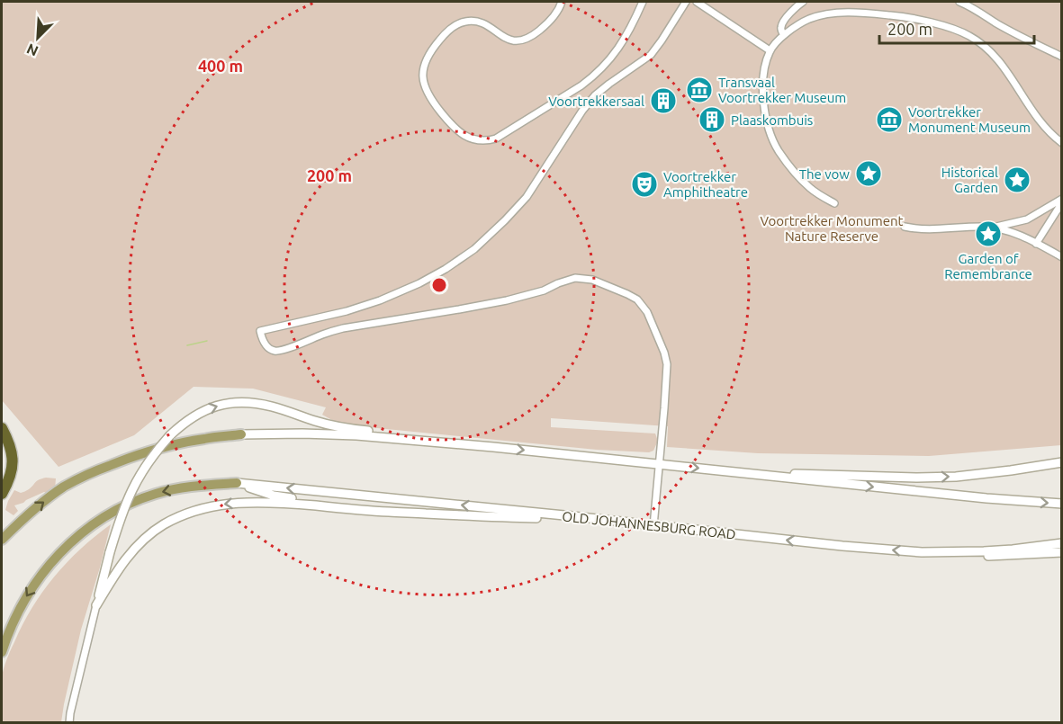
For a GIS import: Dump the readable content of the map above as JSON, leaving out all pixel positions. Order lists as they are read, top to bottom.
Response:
{
  "streets": {
    "main road": ["OLD JOHANNESBURG ROAD"]
  },
  "parks": ["Voortrekker Monument Nature Reserve"],
  "places": {
    "museum": ["Transvaal Voortrekker Museum", "Voortrekker Monument Museum"],
    "building": ["Voortrekkersaal", "Plaaskombuis"],
    "place": ["The vow", "Historical Garden", "Garden of Remembrance"],
    "theatre": ["Voortrekker Amphitheatre"]
  },
  "scale_bar": "200 m",
  "north": "bottom left",
  "rings": ["400 m", "200 m"]
}
